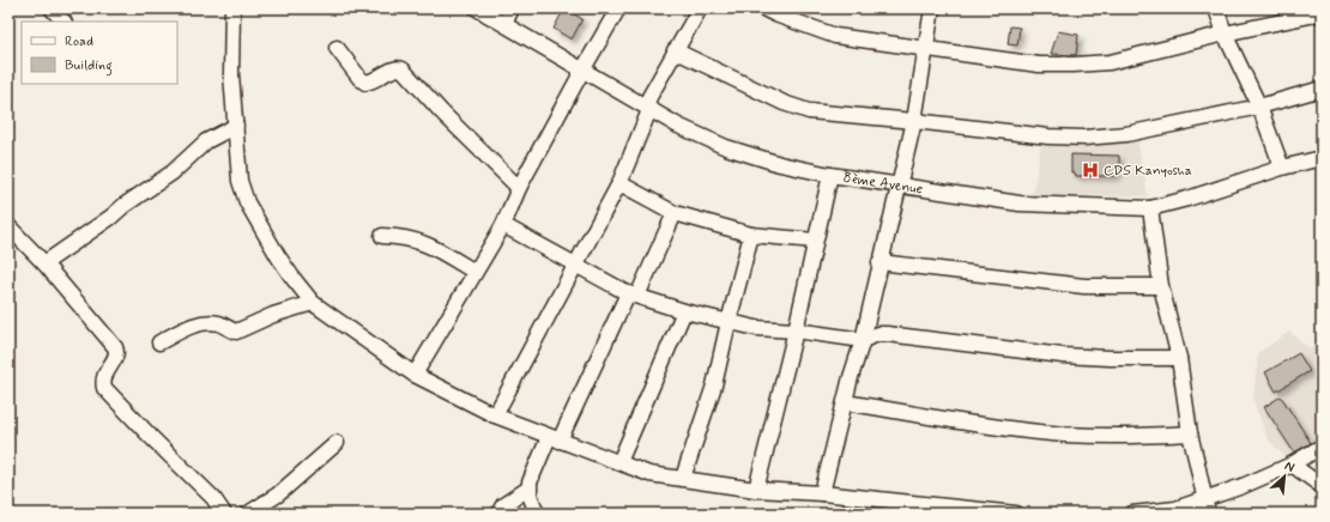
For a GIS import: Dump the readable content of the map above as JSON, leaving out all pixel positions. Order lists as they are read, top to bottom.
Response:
{
  "streets": {
    "street": ["8ème Avenue"]
  },
  "places": {
    "hospital": ["CDS Kanyosha"]
  },
  "legend": ["Road", "Building"],
  "north": "top right"
}
